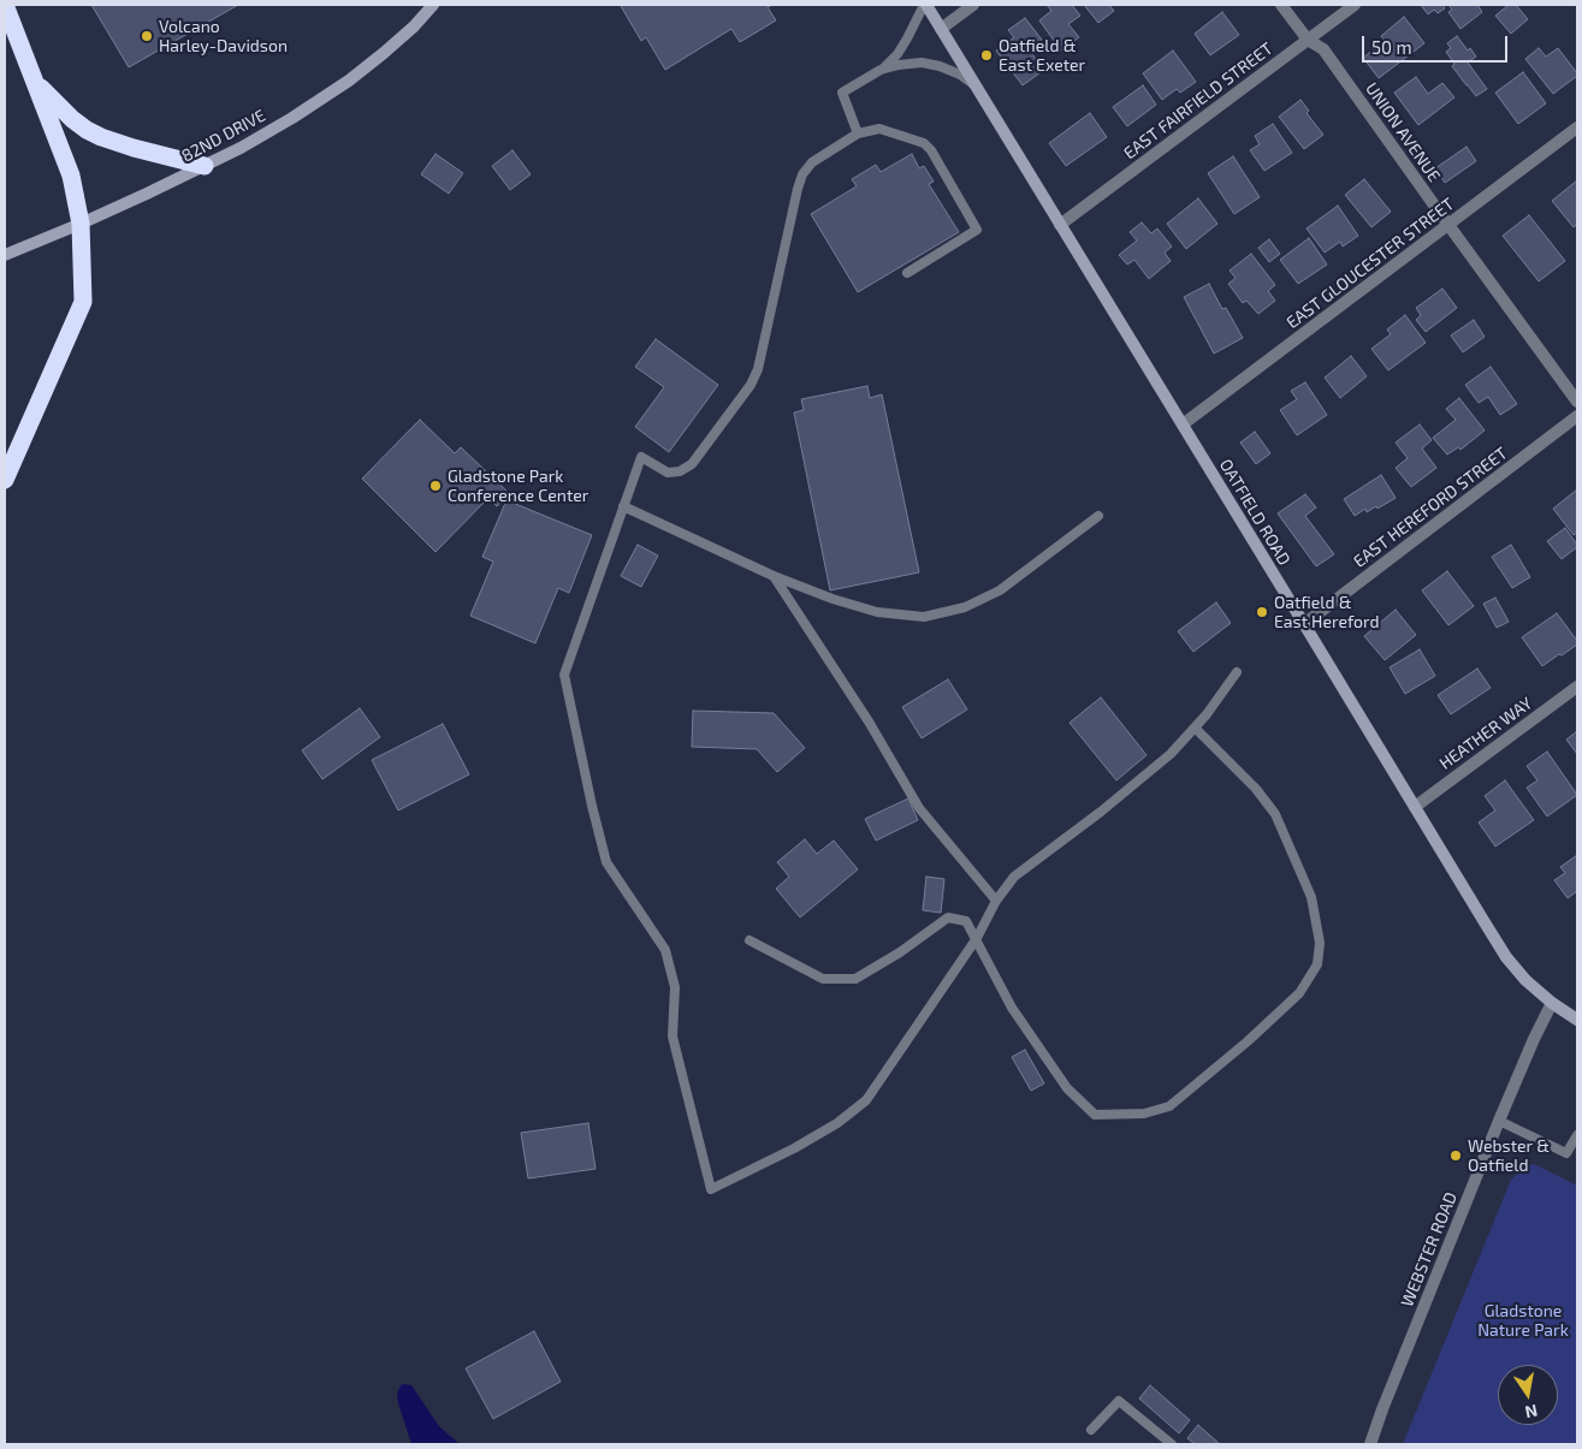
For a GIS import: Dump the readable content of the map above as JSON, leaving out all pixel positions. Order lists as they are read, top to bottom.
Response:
{
  "streets": {
    "main road": ["82ND DRIVE", "OATFIELD ROAD"],
    "street": [
      "EAST FAIRFIELD STREET",
      "UNION AVENUE",
      "EAST GLOUCESTER STREET",
      "EAST HEREFORD STREET",
      "HEATHER WAY",
      "WEBSTER ROAD"
    ]
  },
  "crossings": [
    ["EAST FAIRFIELD STREET", "UNION AVENUE"],
    ["EAST FAIRFIELD STREET", "OATFIELD ROAD"],
    ["UNION AVENUE", "EAST GLOUCESTER STREET"],
    ["EAST GLOUCESTER STREET", "OATFIELD ROAD"],
    ["EAST HEREFORD STREET", "OATFIELD ROAD"],
    ["OATFIELD ROAD", "HEATHER WAY"],
    ["OATFIELD ROAD", "WEBSTER ROAD"]
  ],
  "parks": ["Gladstone Nature Park"],
  "places": [
    "Volcano Harley-Davidson",
    "Oatfield & East Exeter",
    "Gladstone Park Conference Center",
    "Oatfield & East Hereford",
    "Webster & Oatfield"
  ],
  "scale_bar": "50 m",
  "north": "bottom"
}
